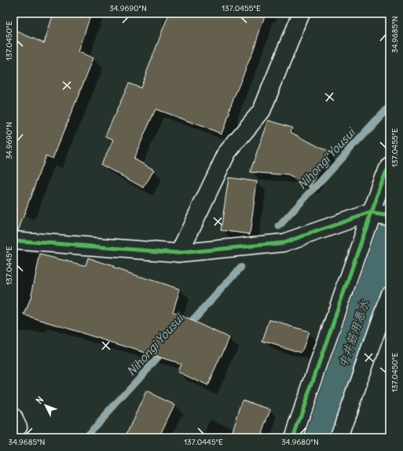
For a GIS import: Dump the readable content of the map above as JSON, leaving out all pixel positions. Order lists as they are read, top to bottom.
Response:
{
  "water": ["Nihongi Yousui", "中井筋用悪水"],
  "north": "top left",
  "coordinates": [
    "34.9690°N",
    "137.0455°E",
    "34.9685°N",
    "137.0450°E",
    "137.0445°E",
    "34.9680°N"
  ]
}
